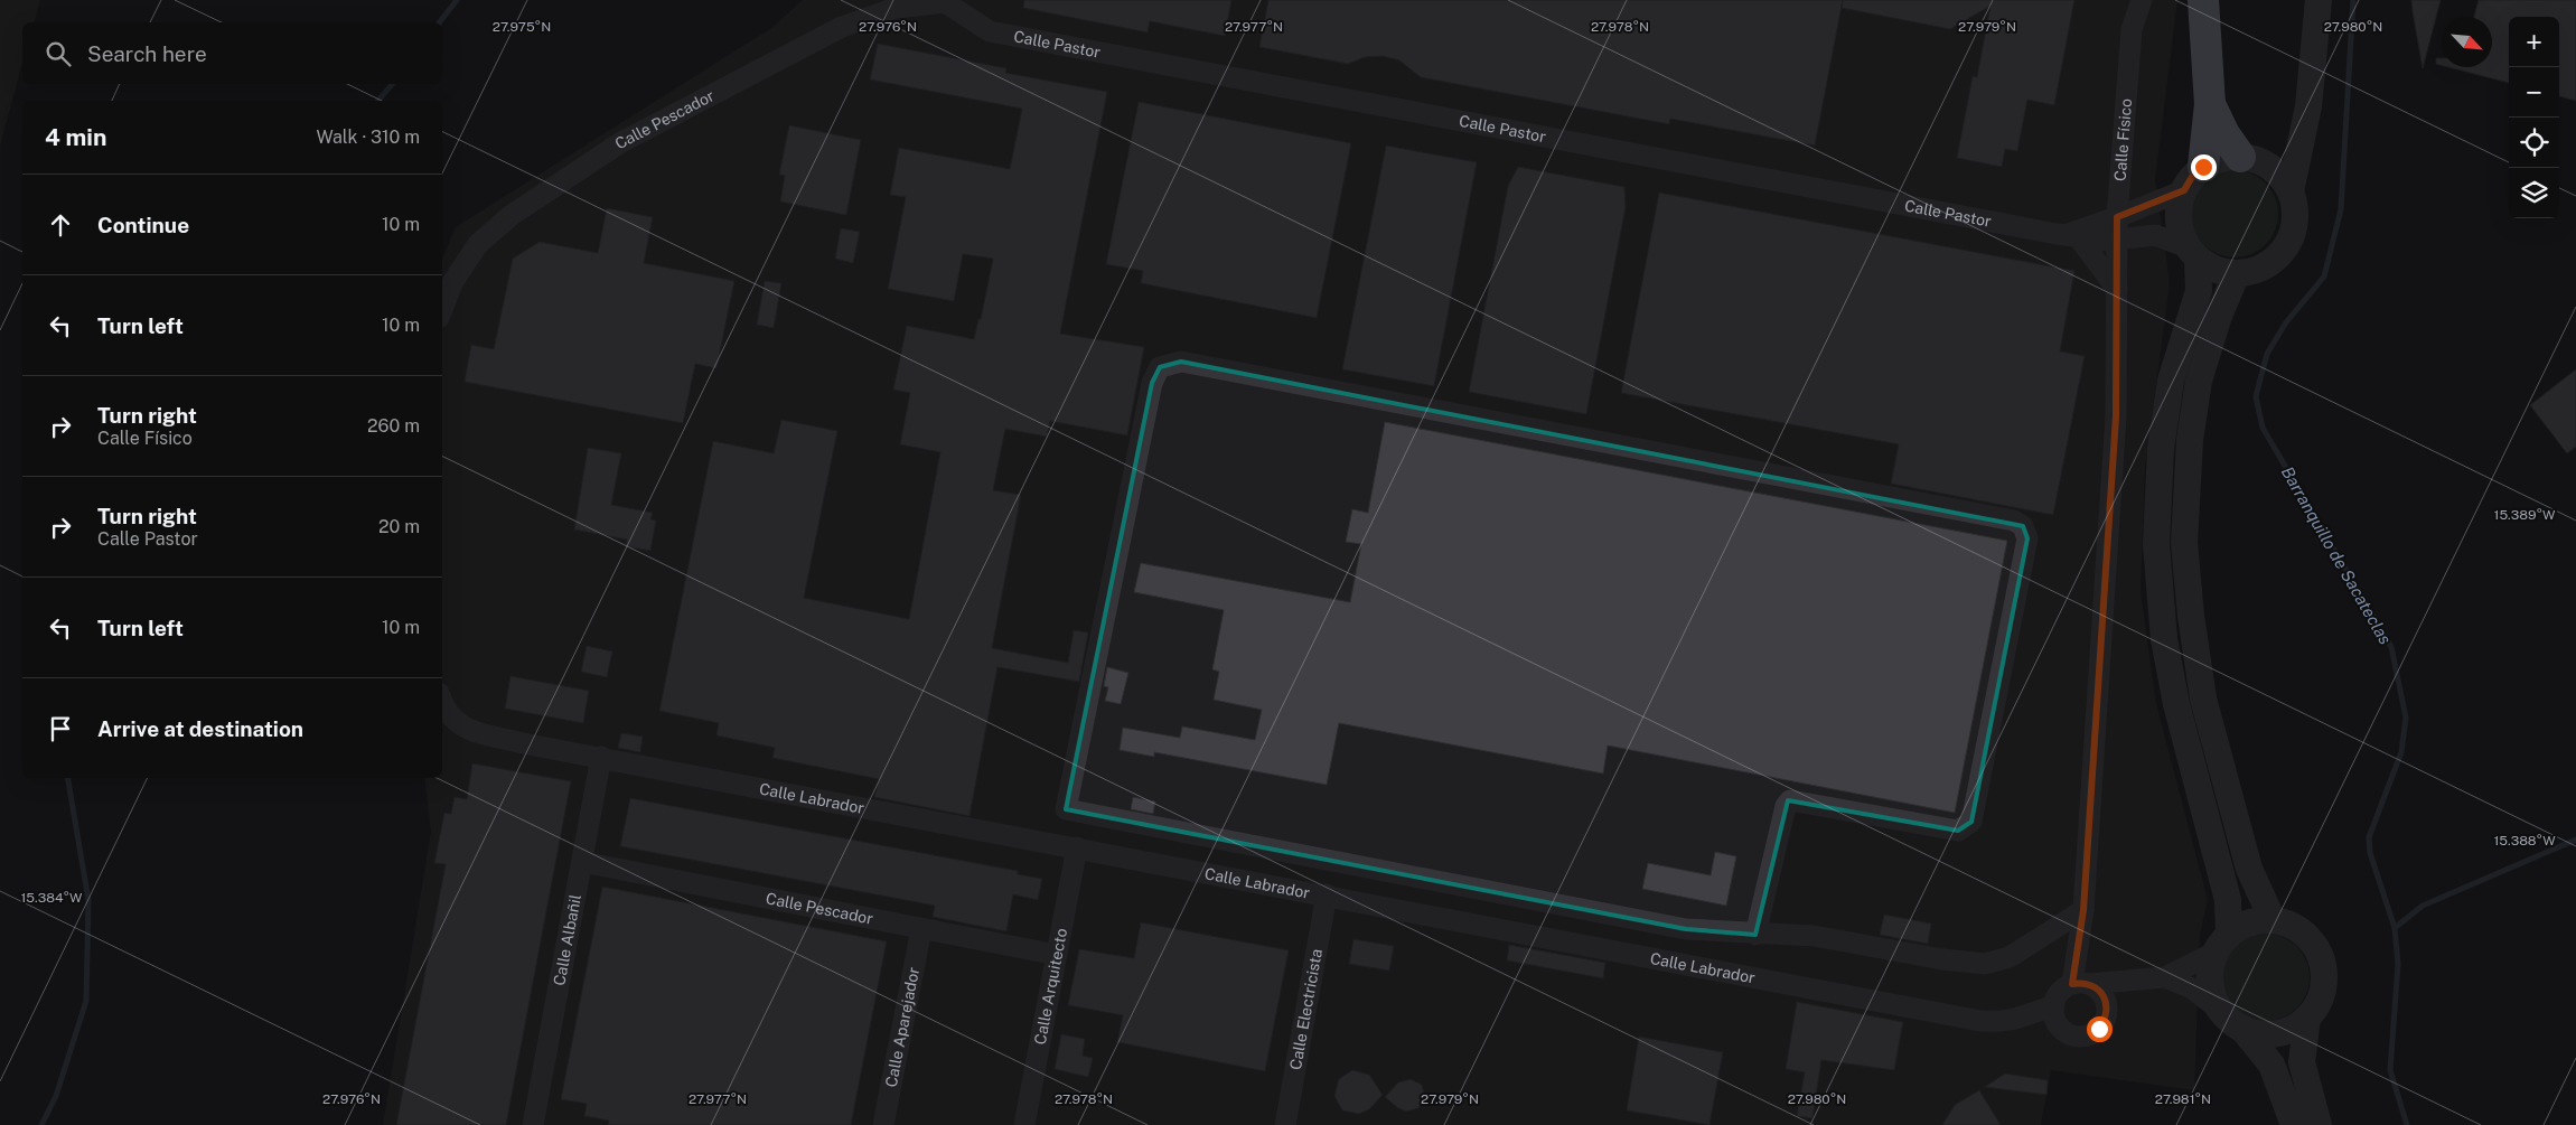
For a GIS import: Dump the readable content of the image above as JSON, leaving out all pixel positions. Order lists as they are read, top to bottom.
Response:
{
  "streets": {
    "street": [
      "Calle Pastor",
      "Calle Pescador",
      "Calle Físico",
      "Calle Labrador",
      "Calle Albañil",
      "Calle Arquitecto",
      "Calle Electricista",
      "Calle Aparejador"
    ]
  },
  "crossings": [
    ["Calle Pastor", "Calle Pescador"],
    ["Calle Pastor", "Calle Físico"],
    ["Calle Pescador", "Calle Albañil"],
    ["Calle Pescador", "Calle Arquitecto"],
    ["Calle Pescador", "Calle Aparejador"],
    ["Calle Físico", "Calle Labrador"],
    ["Calle Labrador", "Calle Albañil"],
    ["Calle Labrador", "Calle Arquitecto"],
    ["Calle Labrador", "Calle Electricista"]
  ],
  "water": ["Barranquillo de Sacateclas"],
  "north": "bottom right",
  "page": {
    "map_buttons": ["+", "−"],
    "search": "Search here",
    "heading": ["4 min", "Walk · 310 m"],
    "list": [
      ["Continue", "10 m"],
      ["Turn left", "10 m"],
      ["Turn right", "Calle Físico", "260 m"],
      ["Turn right", "Calle Pastor", "20 m"],
      ["Turn left", "10 m"],
      "Arrive at destination"
    ]
  },
  "coordinates": [
    "27.975°N",
    "27.976°N",
    "27.977°N",
    "27.978°N",
    "27.979°N",
    "27.980°N",
    "15.389°W",
    "15.388°W",
    "15.384°W",
    "27.981°N"
  ]
}
